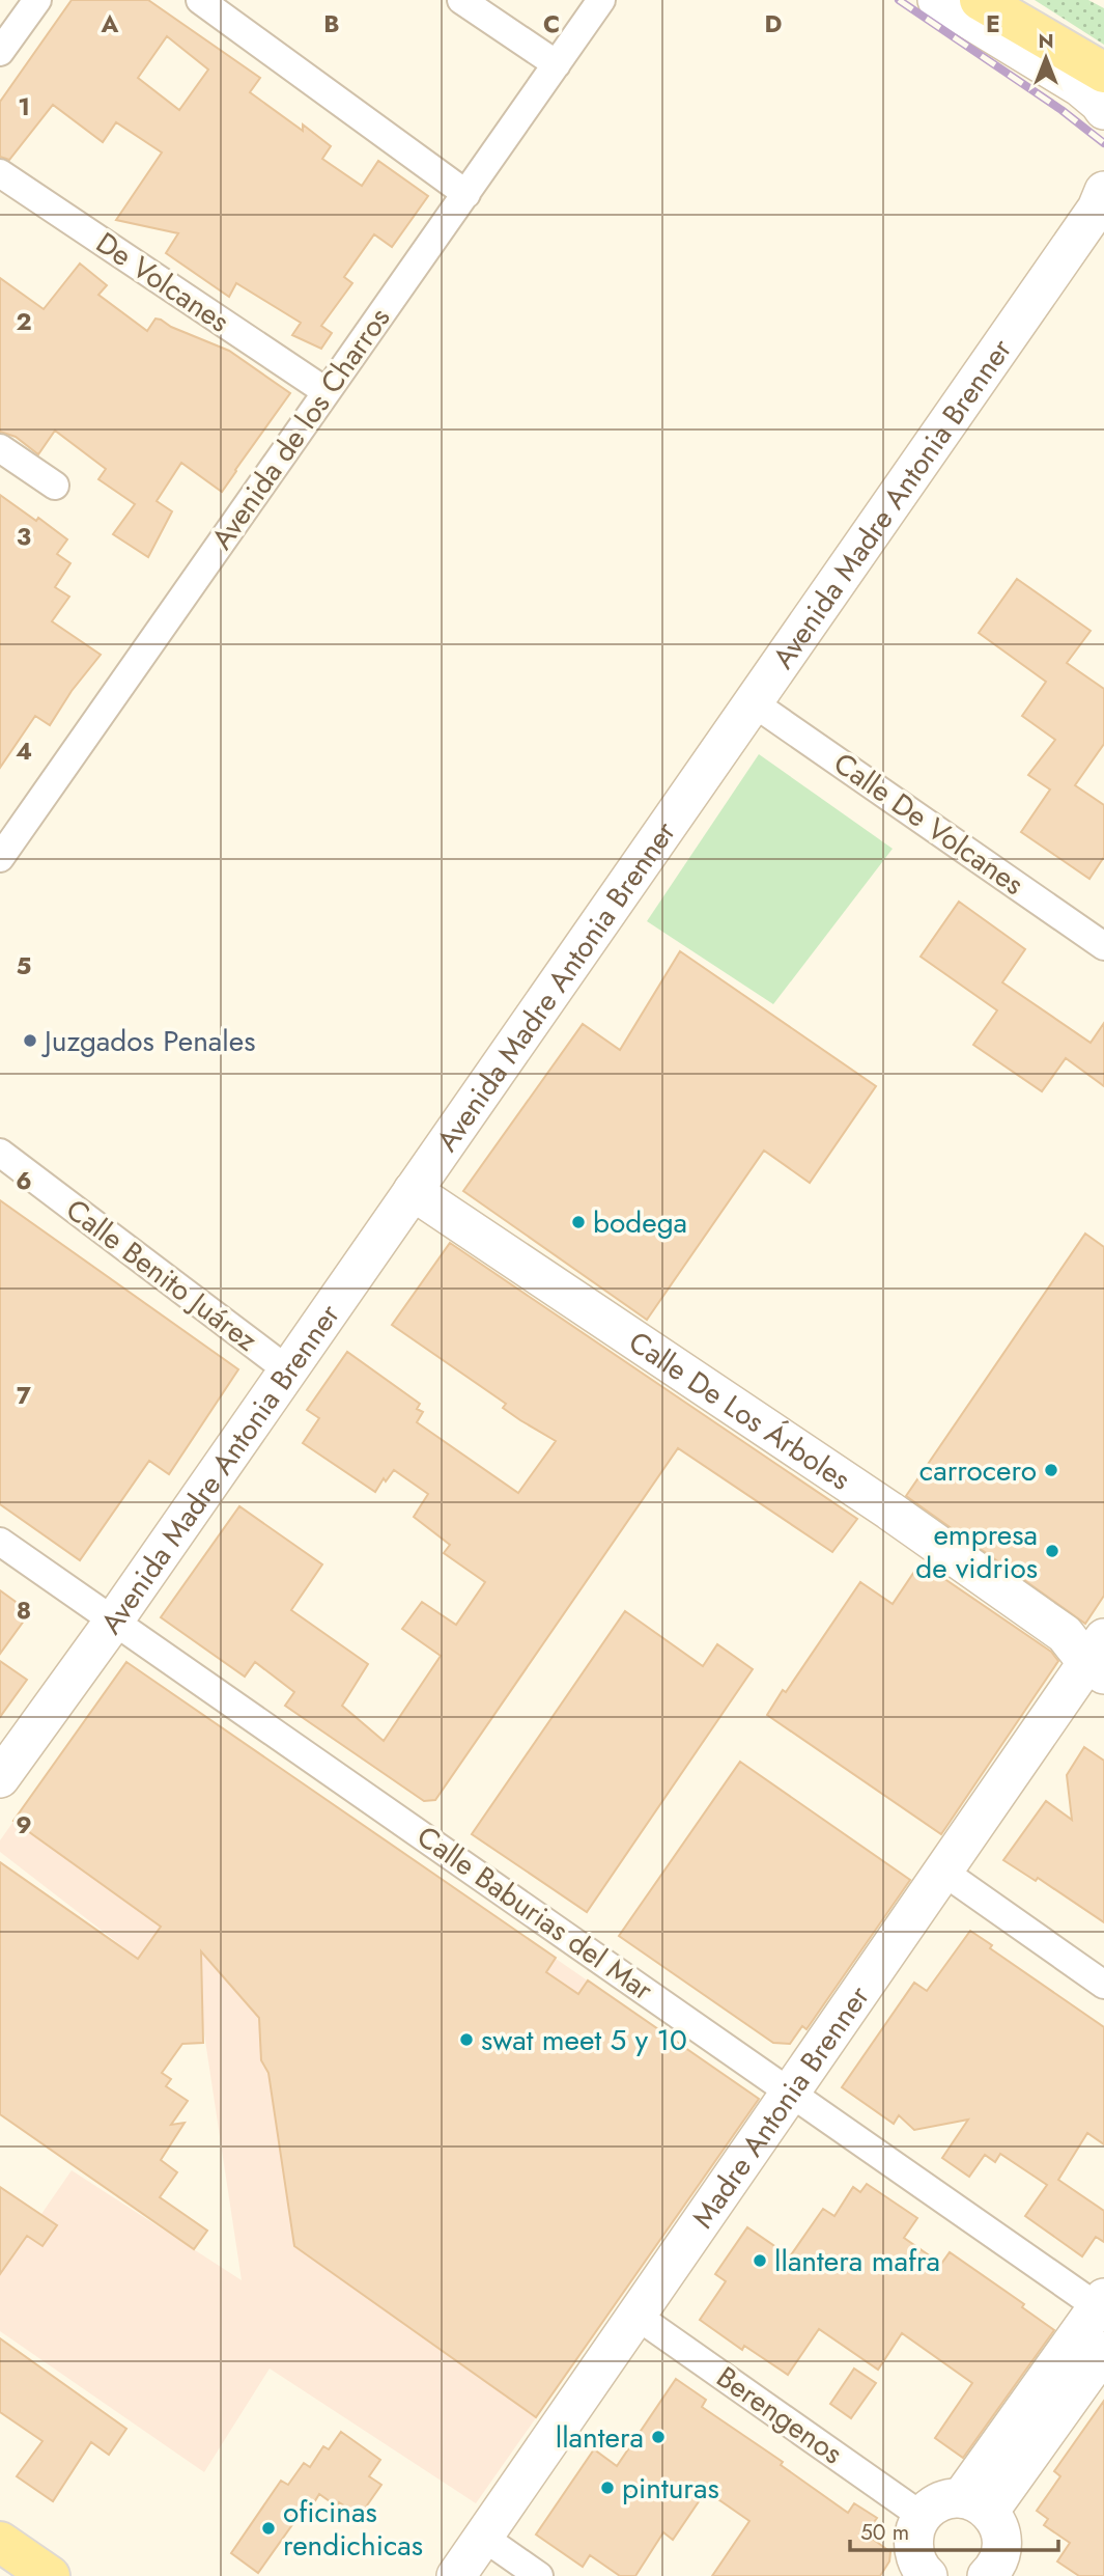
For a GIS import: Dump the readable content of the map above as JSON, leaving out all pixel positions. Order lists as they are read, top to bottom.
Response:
{
  "streets": {
    "street": [
      "De Volcanes",
      "Avenida de los Charros",
      "Avenida Madre Antonia Brenner",
      "Calle De Volcanes",
      "Calle Benito Juárez",
      "Calle De Los Árboles",
      "Calle Baburias del Mar",
      "Madre Antonia Brenner",
      "Berengenos"
    ]
  },
  "crossings": [
    ["De Volcanes", "Avenida de los Charros"],
    ["Avenida Madre Antonia Brenner", "Calle De Volcanes"],
    ["Avenida Madre Antonia Brenner", "Calle Benito Juárez"],
    ["Avenida Madre Antonia Brenner", "Calle De Los Árboles"],
    ["Avenida Madre Antonia Brenner", "Calle Baburias del Mar"],
    ["Calle De Los Árboles", "Madre Antonia Brenner"],
    ["Calle Baburias del Mar", "Madre Antonia Brenner"],
    ["Madre Antonia Brenner", "Berengenos"]
  ],
  "places": [
    "Juzgados Penales",
    "bodega",
    "carrocero",
    "empresa de vidrios",
    "swat meet 5 y 10",
    "llantera mafra",
    "llantera",
    "pinturas",
    "oficinas rendichicas"
  ],
  "scale_bar": "50 m",
  "north": "top",
  "grid": {
    "columns": [
      "A",
      "B",
      "C",
      "D",
      "E"
    ],
    "rows": [
      "1",
      "2",
      "3",
      "4",
      "5",
      "6",
      "7",
      "8",
      "9"
    ]
  }
}
